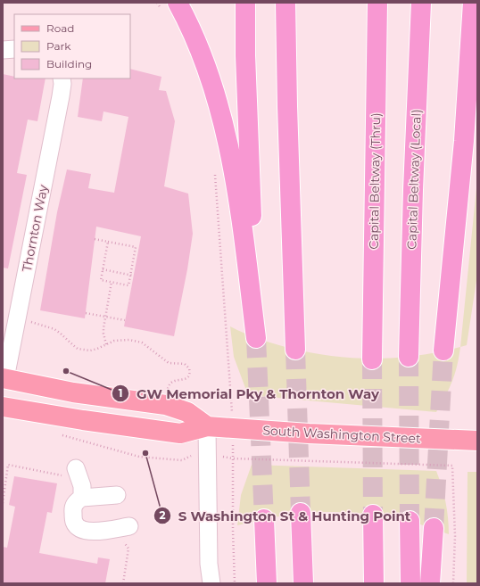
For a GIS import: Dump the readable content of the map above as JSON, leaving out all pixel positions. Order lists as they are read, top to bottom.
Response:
{
  "streets": {
    "highway": ["Capital Beltway (Local)", "Capital Beltway (Thru)"],
    "main road": ["South Washington Street"],
    "street": ["Thornton Way"]
  },
  "places": ["GW Memorial Pky & Thornton Way", "S Washington St & Hunting Point"],
  "legend": ["Road", "Park", "Building"]
}
